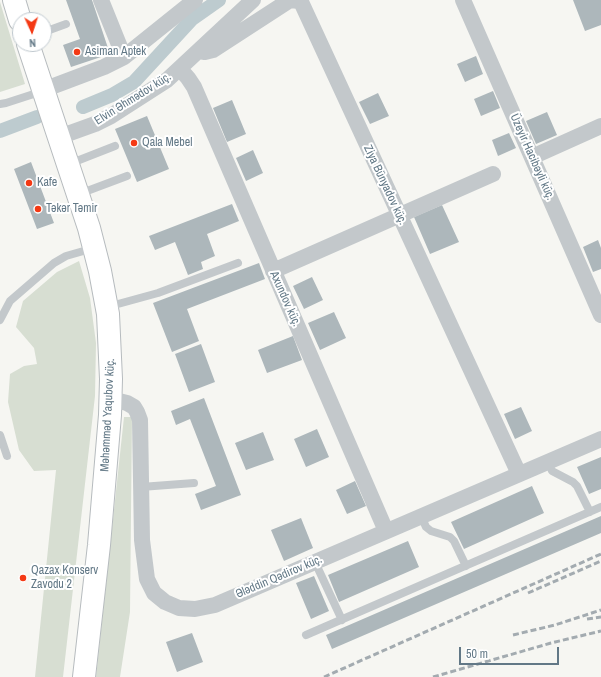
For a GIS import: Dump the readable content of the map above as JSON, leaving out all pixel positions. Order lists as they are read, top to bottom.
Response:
{
  "streets": {
    "main road": ["Məhəmməd Yaqubov küç."],
    "street": [
      "Elvin Əhmədov küç.",
      "Üzeyir Hacibəyli küç.",
      "Ziya Bünyadov küç.",
      "Axundov küç.",
      "Ələddin Qədirov küç."
    ]
  },
  "crossings": [
    ["Elvin Əhmədov küç.", "Ziya Bünyadov küç."],
    ["Elvin Əhmədov küç.", "Axundov küç."],
    ["Elvin Əhmədov küç.", "Məhəmməd Yaqubov küç."],
    ["Ziya Bünyadov küç.", "Ələddin Qədirov küç."],
    ["Axundov küç.", "Ələddin Qədirov küç."],
    ["Məhəmməd Yaqubov küç.", "Ələddin Qədirov küç."]
  ],
  "places": [
    "Asiman Aptek",
    "Qala Mebel",
    "Kafe",
    "Təkər Təmir",
    "Qazax Konserv Zavodu 2"
  ],
  "scale_bar": "50 m",
  "north": "bottom"
}
